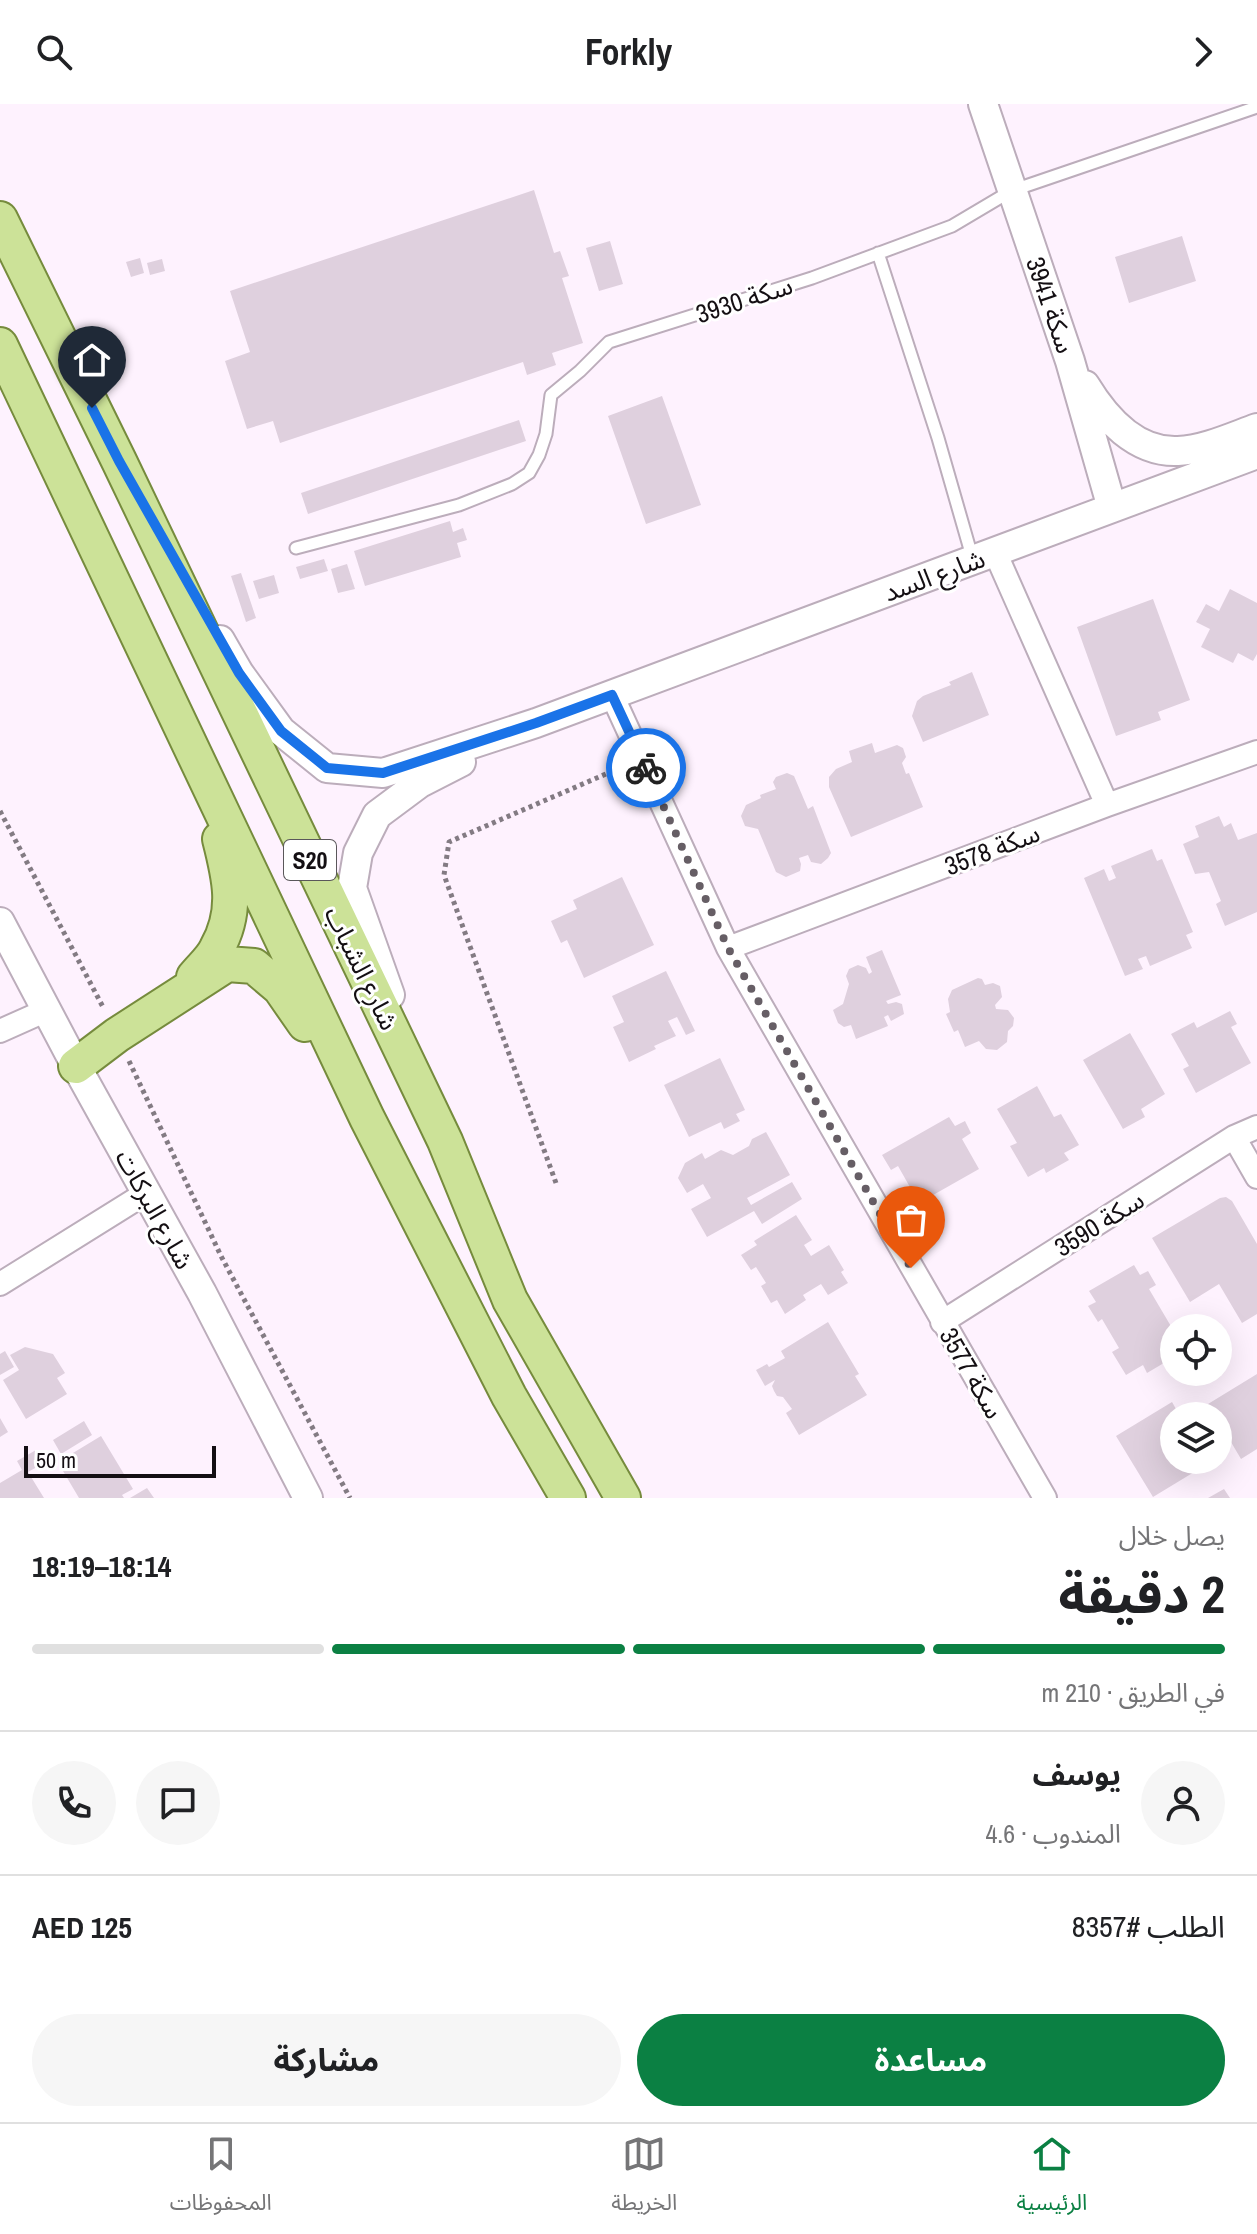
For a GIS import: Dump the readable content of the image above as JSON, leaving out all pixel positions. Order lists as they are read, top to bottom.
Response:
{
  "streets": {
    "main road": ["S20", "شارع الشباب"],
    "street": [
      "سكة 3941",
      "شارع السد",
      "سكة 3578",
      "شارع البركات",
      "سكة 3590",
      "سكة 3577"
    ],
    "lane": ["سكة 3930"]
  },
  "crossings": [
    ["سكة 3930", "سكة 3941"],
    ["سكة 3941", "شارع السد"],
    ["شارع السد", "سكة 3577"],
    ["سكة 3578", "سكة 3577"],
    ["سكة 3590", "سكة 3577"]
  ],
  "scale_bar": "50 m",
  "page": {
    "header": "Forkly",
    "scale": "50 m",
    "heading": ["2 دقيقة", "يصل خلال", "18:14–18:19"],
    "panel": [
      "يوسف",
      "المندوب · 4.6",
      "الطلب #8357",
      "AED 125"
    ],
    "bar": "في الطريق · 210 m",
    "buttons": ["مساعدة", "مشاركة"],
    "tabs": ["الرئيسية", "الخريطة", "المحفوظات"]
  }
}
